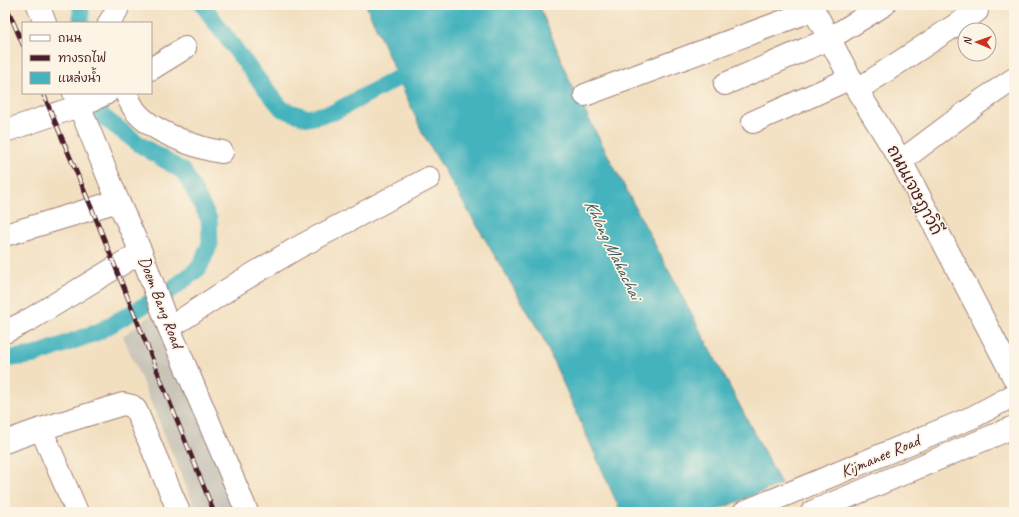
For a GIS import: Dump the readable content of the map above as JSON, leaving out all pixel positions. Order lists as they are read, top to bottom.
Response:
{
  "streets": {
    "street": ["ถนนเจษฎาวิถี", "Doem Bang Road", "Kijmanee Road"]
  },
  "water": ["Khlong Mahachai"],
  "legend": ["ถนน", "ทางรถไฟ", "แหล่งน้ำ"],
  "north": "left"
}
